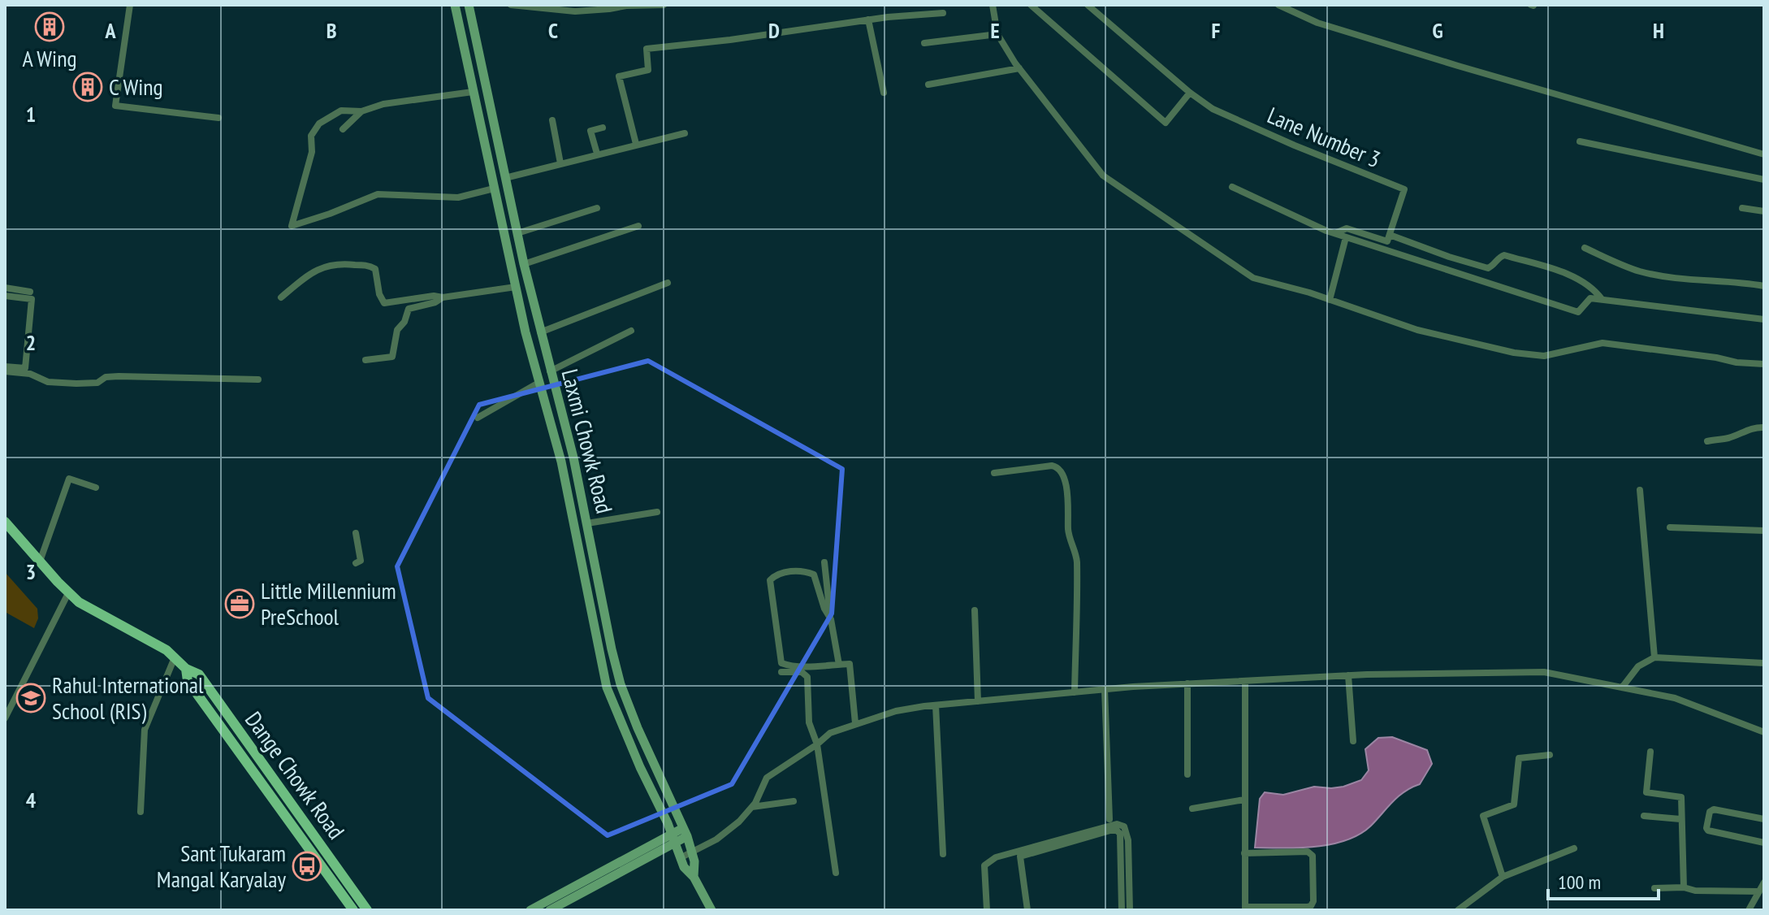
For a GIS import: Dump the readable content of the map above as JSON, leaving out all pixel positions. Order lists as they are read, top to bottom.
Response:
{
  "streets": {
    "main road": ["Laxmi Chowk Road", "Dange Chowk Road"],
    "street": ["Lane Number 3"]
  },
  "places": {
    "building": ["A Wing", "C Wing"],
    "office": ["Little Millennium PreSchool"],
    "school or university": ["Rahul International School (RIS)"],
    "bus stop": ["Sant Tukaram Mangal Karyalay"]
  },
  "scale_bar": "100 m",
  "grid": {
    "columns": [
      "A",
      "B",
      "C",
      "D",
      "E",
      "F",
      "G",
      "H"
    ],
    "rows": [
      "1",
      "2",
      "3",
      "4"
    ]
  }
}
